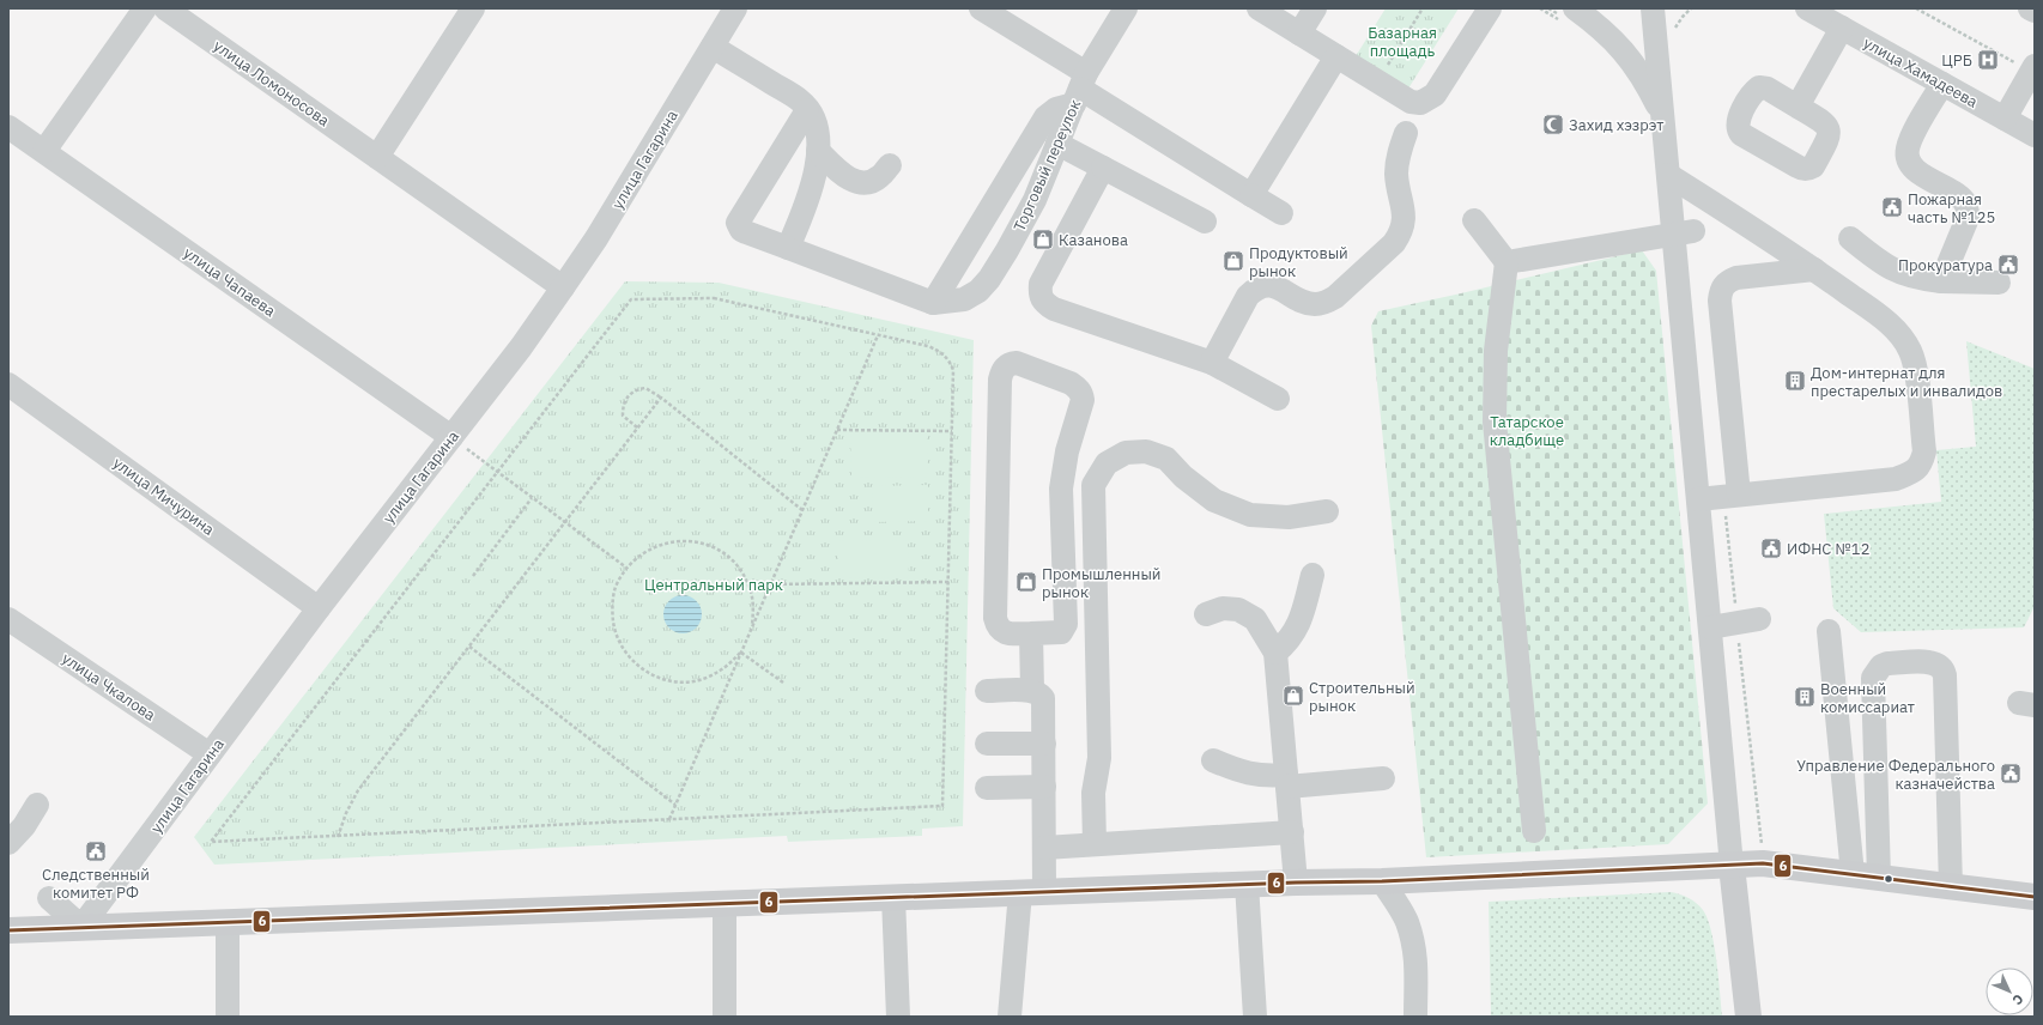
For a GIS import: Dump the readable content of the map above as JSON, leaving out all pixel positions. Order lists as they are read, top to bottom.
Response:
{
  "streets": {
    "street": [
      "улица Хамадеева",
      "улица Ломоносова",
      "улица Гагарина",
      "Торговый переулок",
      "улица Чапаева",
      "улица Мичурина",
      "улица Чкалова"
    ]
  },
  "crossings": [
    ["улица Ломоносова", "улица Гагарина"],
    ["улица Гагарина", "улица Чапаева"],
    ["улица Гагарина", "улица Мичурина"],
    ["улица Гагарина", "улица Чкалова"]
  ],
  "parks": ["Базарная площадь", "Татарское кладбище", "Центральный парк"],
  "places": {
    "hospital": ["ЦРБ"],
    "mosque": ["Захид хэзрэт"],
    "public building": [
      "Пожарная часть №125",
      "Прокуратура",
      "ИФНС №12",
      "Управление Федерального казначейства",
      "Следственный комитет РФ"
    ],
    "shop": [
      "Казанова",
      "Продуктовый рынок",
      "Промышленный рынок",
      "Строительный рынок"
    ],
    "building": ["Дом-интернат для престарелых и инвалидов", "Военный комиссариат"]
  },
  "lines": ["transit line 6"],
  "north": "bottom right"
}
